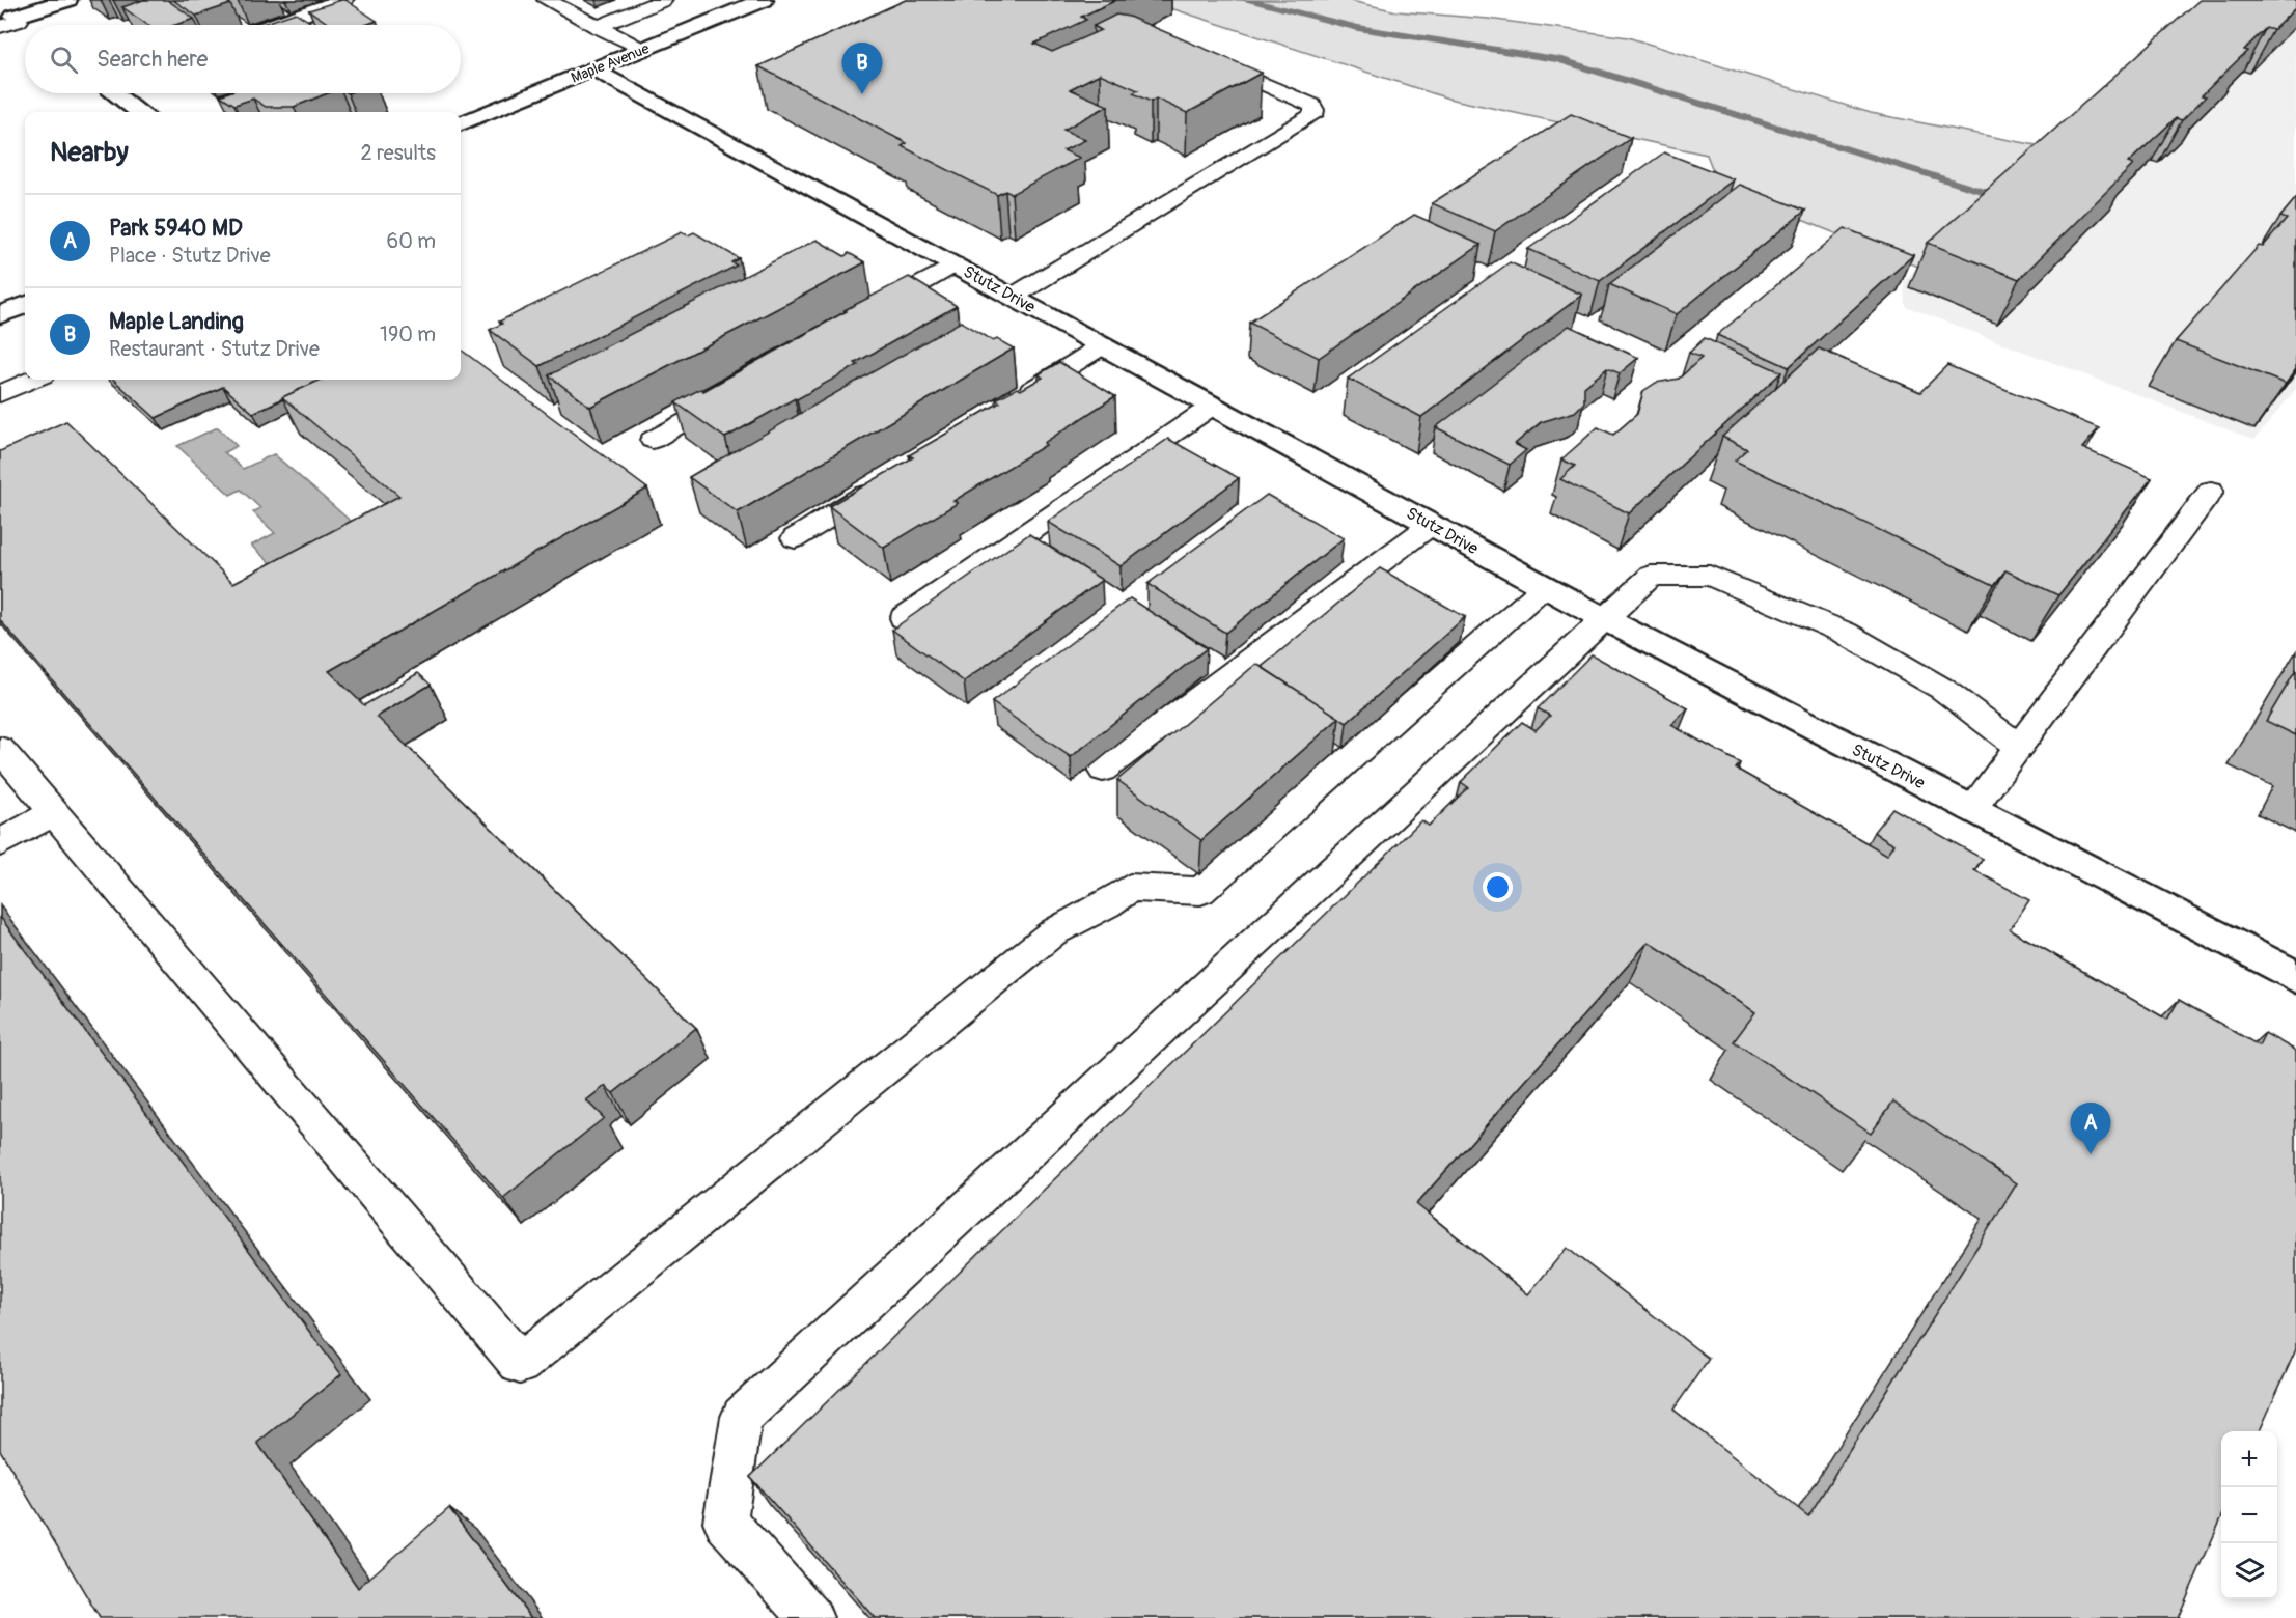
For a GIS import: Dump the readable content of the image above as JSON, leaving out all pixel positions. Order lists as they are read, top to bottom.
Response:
{
  "streets": {
    "street": ["Maple Avenue", "Stutz Drive"]
  },
  "crossings": [
    ["Maple Avenue", "Stutz Drive"]
  ],
  "page": {
    "search": "Search here",
    "pins": ["B", "A"],
    "heading": ["Nearby", "2 results"],
    "list": [
      {
        "mark": "A",
        "name": "Park 5940 MD",
        "note": "Place · Stutz Drive",
        "value": "60 m"
      },
      {
        "mark": "B",
        "name": "Maple Landing",
        "note": "Restaurant · Stutz Drive",
        "value": "190 m"
      }
    ],
    "map_buttons": ["+", "−"]
  }
}
